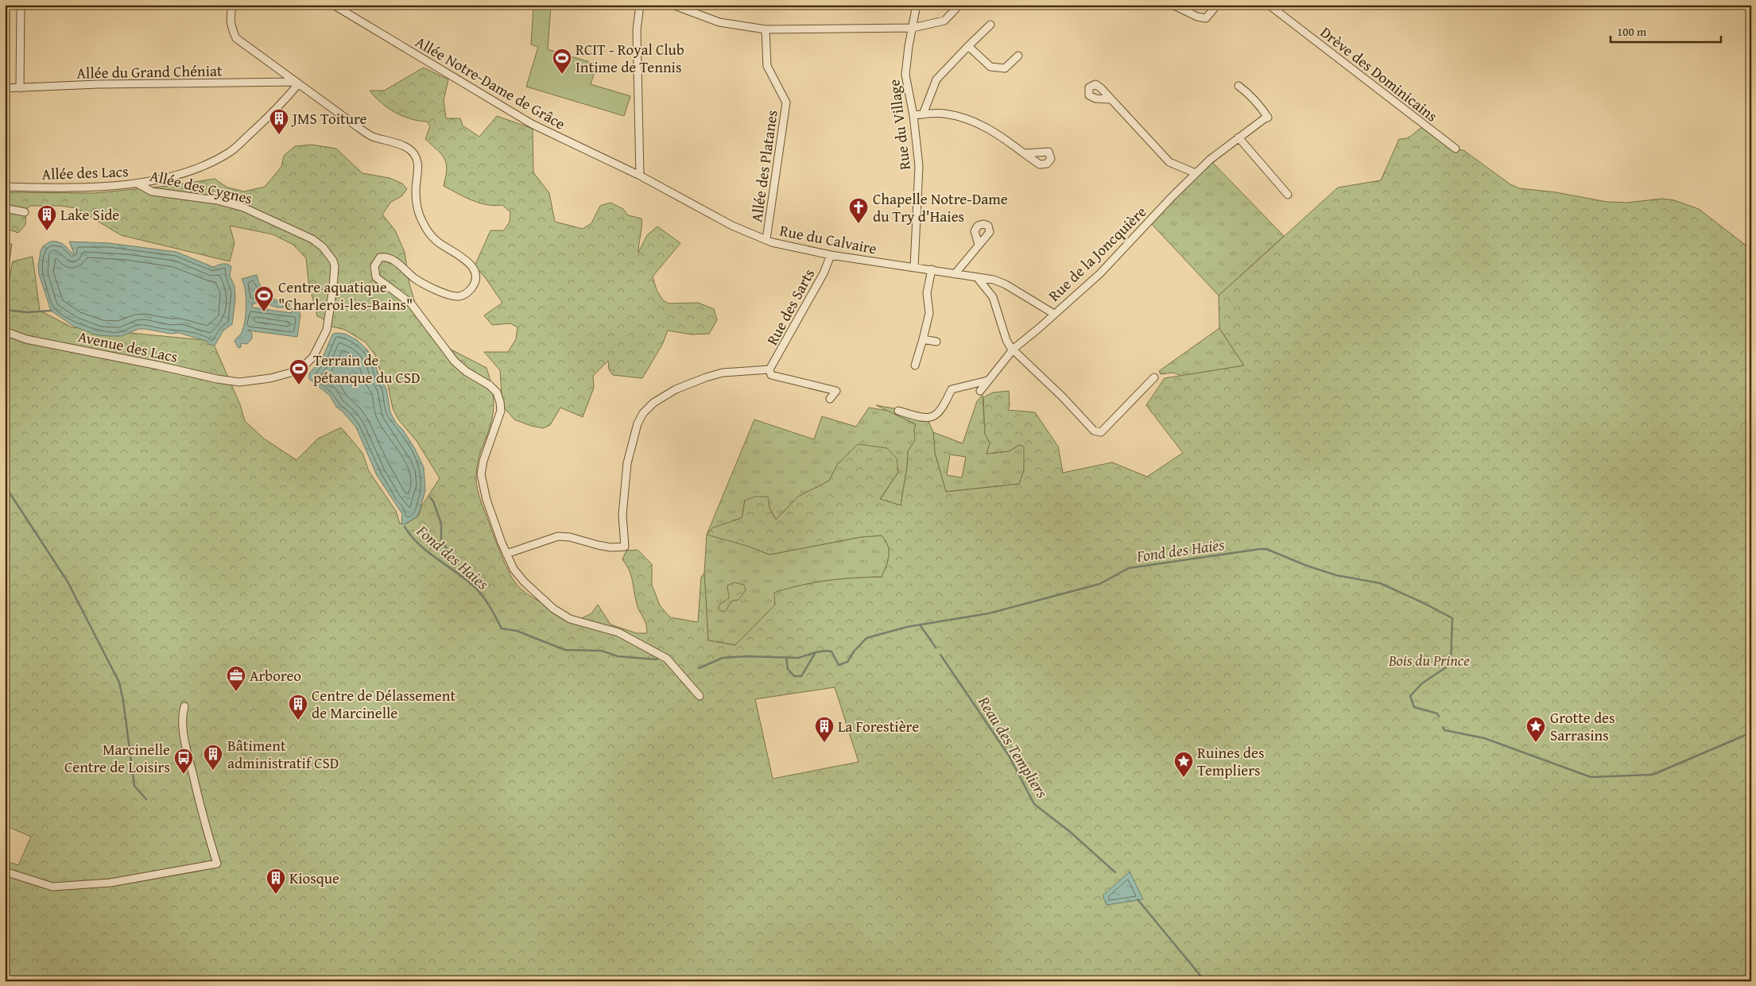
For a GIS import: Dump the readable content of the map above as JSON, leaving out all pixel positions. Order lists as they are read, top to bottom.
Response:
{
  "streets": {
    "street": [
      "Allée du Grand Chéniat",
      "Drève des Dominicains",
      "Allée Notre-Dame de Grâce",
      "Rue du Village",
      "Allée des Platanes",
      "Allée des Lacs",
      "Allée des Cygnes",
      "Rue du Calvaire",
      "Rue de la Joncquière",
      "Rue des Sarts",
      "Avenue des Lacs"
    ]
  },
  "crossings": [
    ["Allée du Grand Chéniat", "Allée des Lacs"],
    ["Allée Notre-Dame de Grâce", "Rue du Calvaire"],
    ["Rue du Village", "Rue du Calvaire"],
    ["Allée des Platanes", "Rue du Calvaire"],
    ["Allée des Lacs", "Allée des Cygnes"],
    ["Allée des Cygnes", "Avenue des Lacs"],
    ["Rue du Calvaire", "Rue de la Joncquière"],
    ["Rue du Calvaire", "Rue des Sarts"]
  ],
  "water": ["Fond des Haies", "Reau des Templiers"],
  "parks": ["Bois du Prince"],
  "places": {
    "sports": ["RCIT - Royal Club Intime de Tennis", "Centre aquatique \"Charleroi-les-Bains\"", "Terrain de pétanque du CSD"],
    "building": [
      "JMS Toiture",
      "Lake Side",
      "Centre de Délassement de Marcinelle",
      "La Forestière",
      "Bâtiment administratif CSD",
      "Kiosque"
    ],
    "church": ["Chapelle Notre-Dame du Try d'Haies"],
    "office": ["Arboreo"],
    "place": ["Grotte des Sarrasins", "Ruines des Templiers"],
    "bus stop": ["Marcinelle Centre de Loisirs"]
  },
  "scale_bar": "100 m"
}
